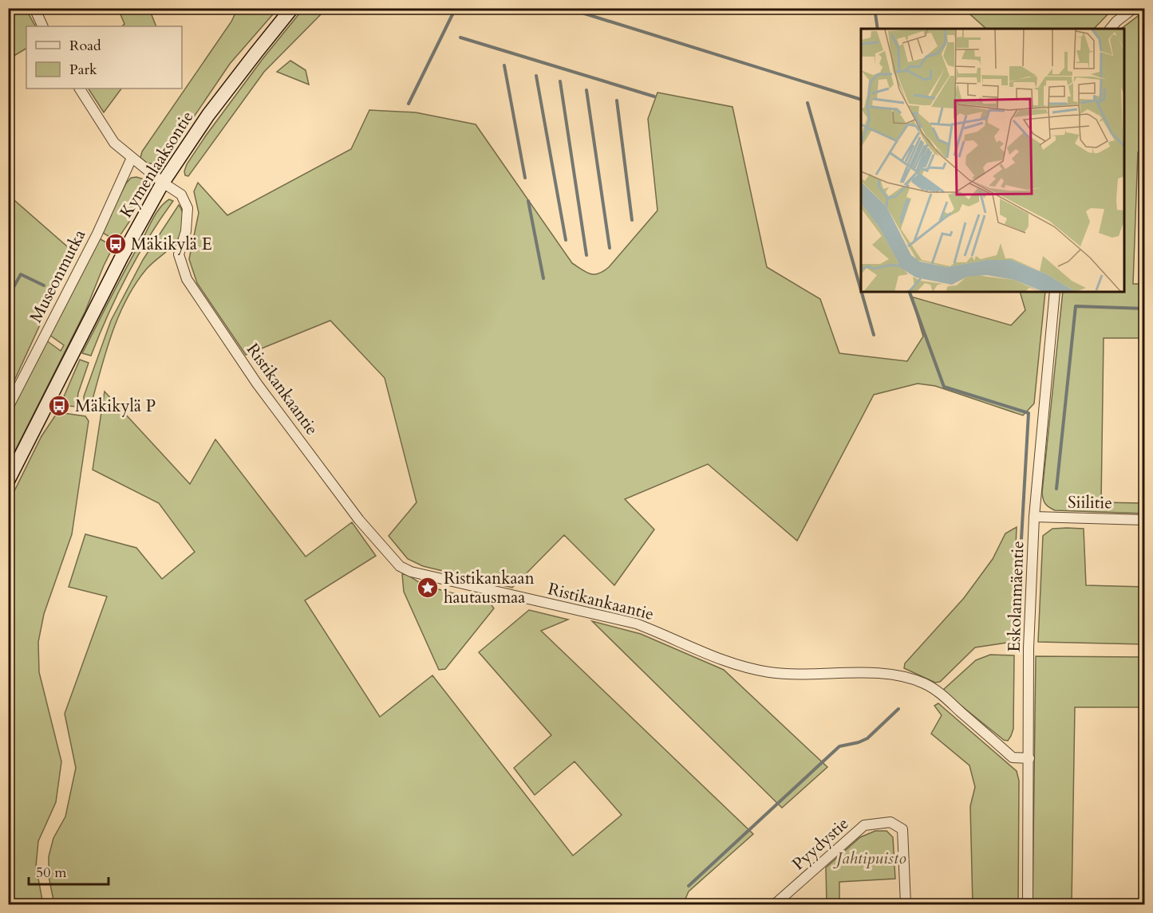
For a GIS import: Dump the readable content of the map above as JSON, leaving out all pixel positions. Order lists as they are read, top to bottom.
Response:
{
  "streets": {
    "main road": ["Kymenlaaksontie"],
    "street": [
      "Museonmutka",
      "Ristikankaantie",
      "Siilitie",
      "Eskolanmäentie",
      "Pyydystie"
    ]
  },
  "crossings": [
    ["Kymenlaaksontie", "Ristikankaantie"],
    ["Museonmutka", "Ristikankaantie"],
    ["Ristikankaantie", "Eskolanmäentie"],
    ["Siilitie", "Eskolanmäentie"]
  ],
  "parks": ["Jahtipuisto"],
  "places": {
    "bus stop": ["Mäkikylä E", "Mäkikylä P"],
    "place": ["Ristikankaan hautausmaa"]
  },
  "legend": ["Road", "Park"],
  "scale_bar": "50 m"
}
